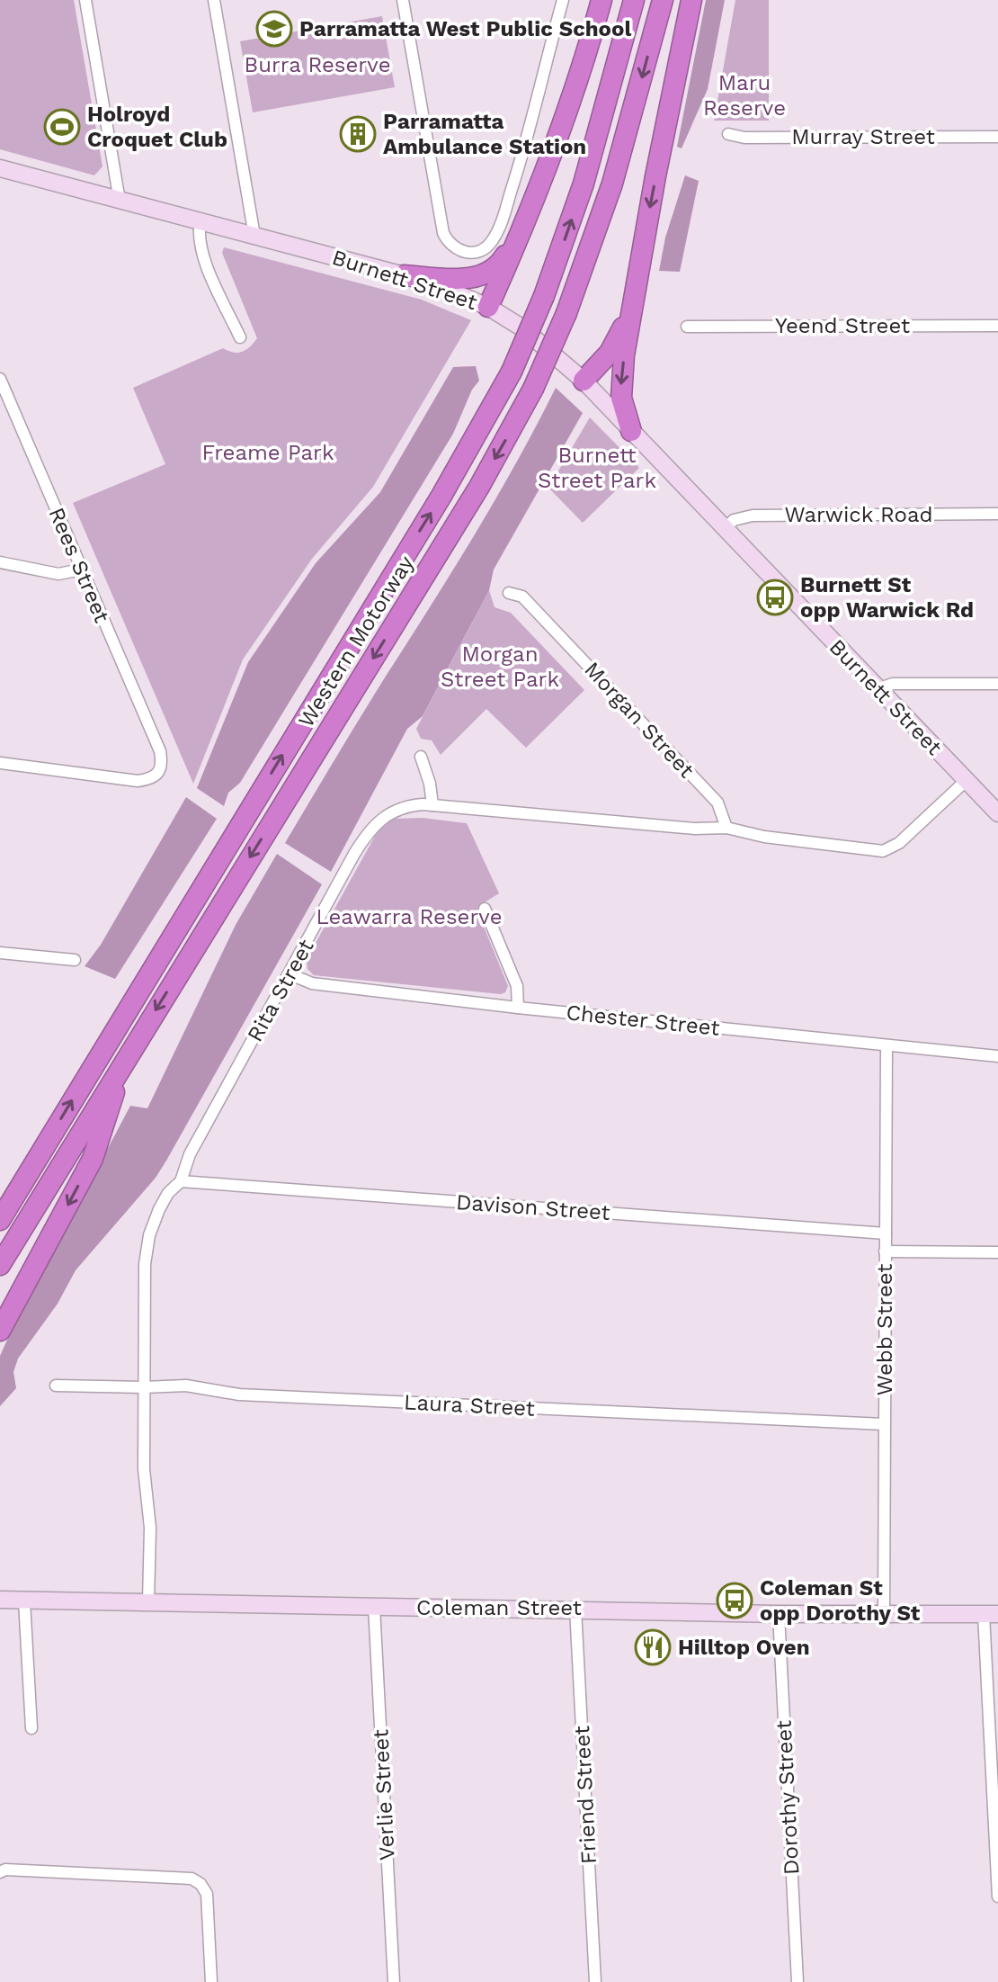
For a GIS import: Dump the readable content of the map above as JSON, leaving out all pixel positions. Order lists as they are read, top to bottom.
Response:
{
  "streets": {
    "highway": ["Western Motorway"],
    "main road": ["Burnett Street", "Coleman Street"],
    "street": [
      "Murray Street",
      "Yeend Street",
      "Warwick Road",
      "Rees Street",
      "Morgan Street",
      "Rita Street",
      "Chester Street",
      "Davison Street",
      "Webb Street",
      "Laura Street",
      "Verlie Street",
      "Friend Street",
      "Dorothy Street"
    ]
  },
  "crossings": [
    ["Burnett Street", "Warwick Road"],
    ["Burnett Street", "Rita Street"],
    ["Morgan Street", "Rita Street"],
    ["Rita Street", "Chester Street"],
    ["Rita Street", "Davison Street"],
    ["Rita Street", "Laura Street"],
    ["Rita Street", "Coleman Street"],
    ["Chester Street", "Webb Street"],
    ["Davison Street", "Webb Street"],
    ["Webb Street", "Laura Street"],
    ["Webb Street", "Coleman Street"],
    ["Coleman Street", "Verlie Street"],
    ["Coleman Street", "Friend Street"],
    ["Coleman Street", "Dorothy Street"]
  ],
  "parks": [
    "Burra Reserve",
    "Maru Reserve",
    "Freame Park",
    "Burnett Street Park",
    "Morgan Street Park",
    "Leawarra Reserve"
  ],
  "places": {
    "school or university": ["Parramatta West Public School"],
    "sports": ["Holroyd Croquet Club"],
    "building": ["Parramatta Ambulance Station"],
    "bus stop": ["Burnett St opp Warwick Rd", "Coleman St opp Dorothy St"],
    "restaurant": ["Hilltop Oven"]
  }
}
